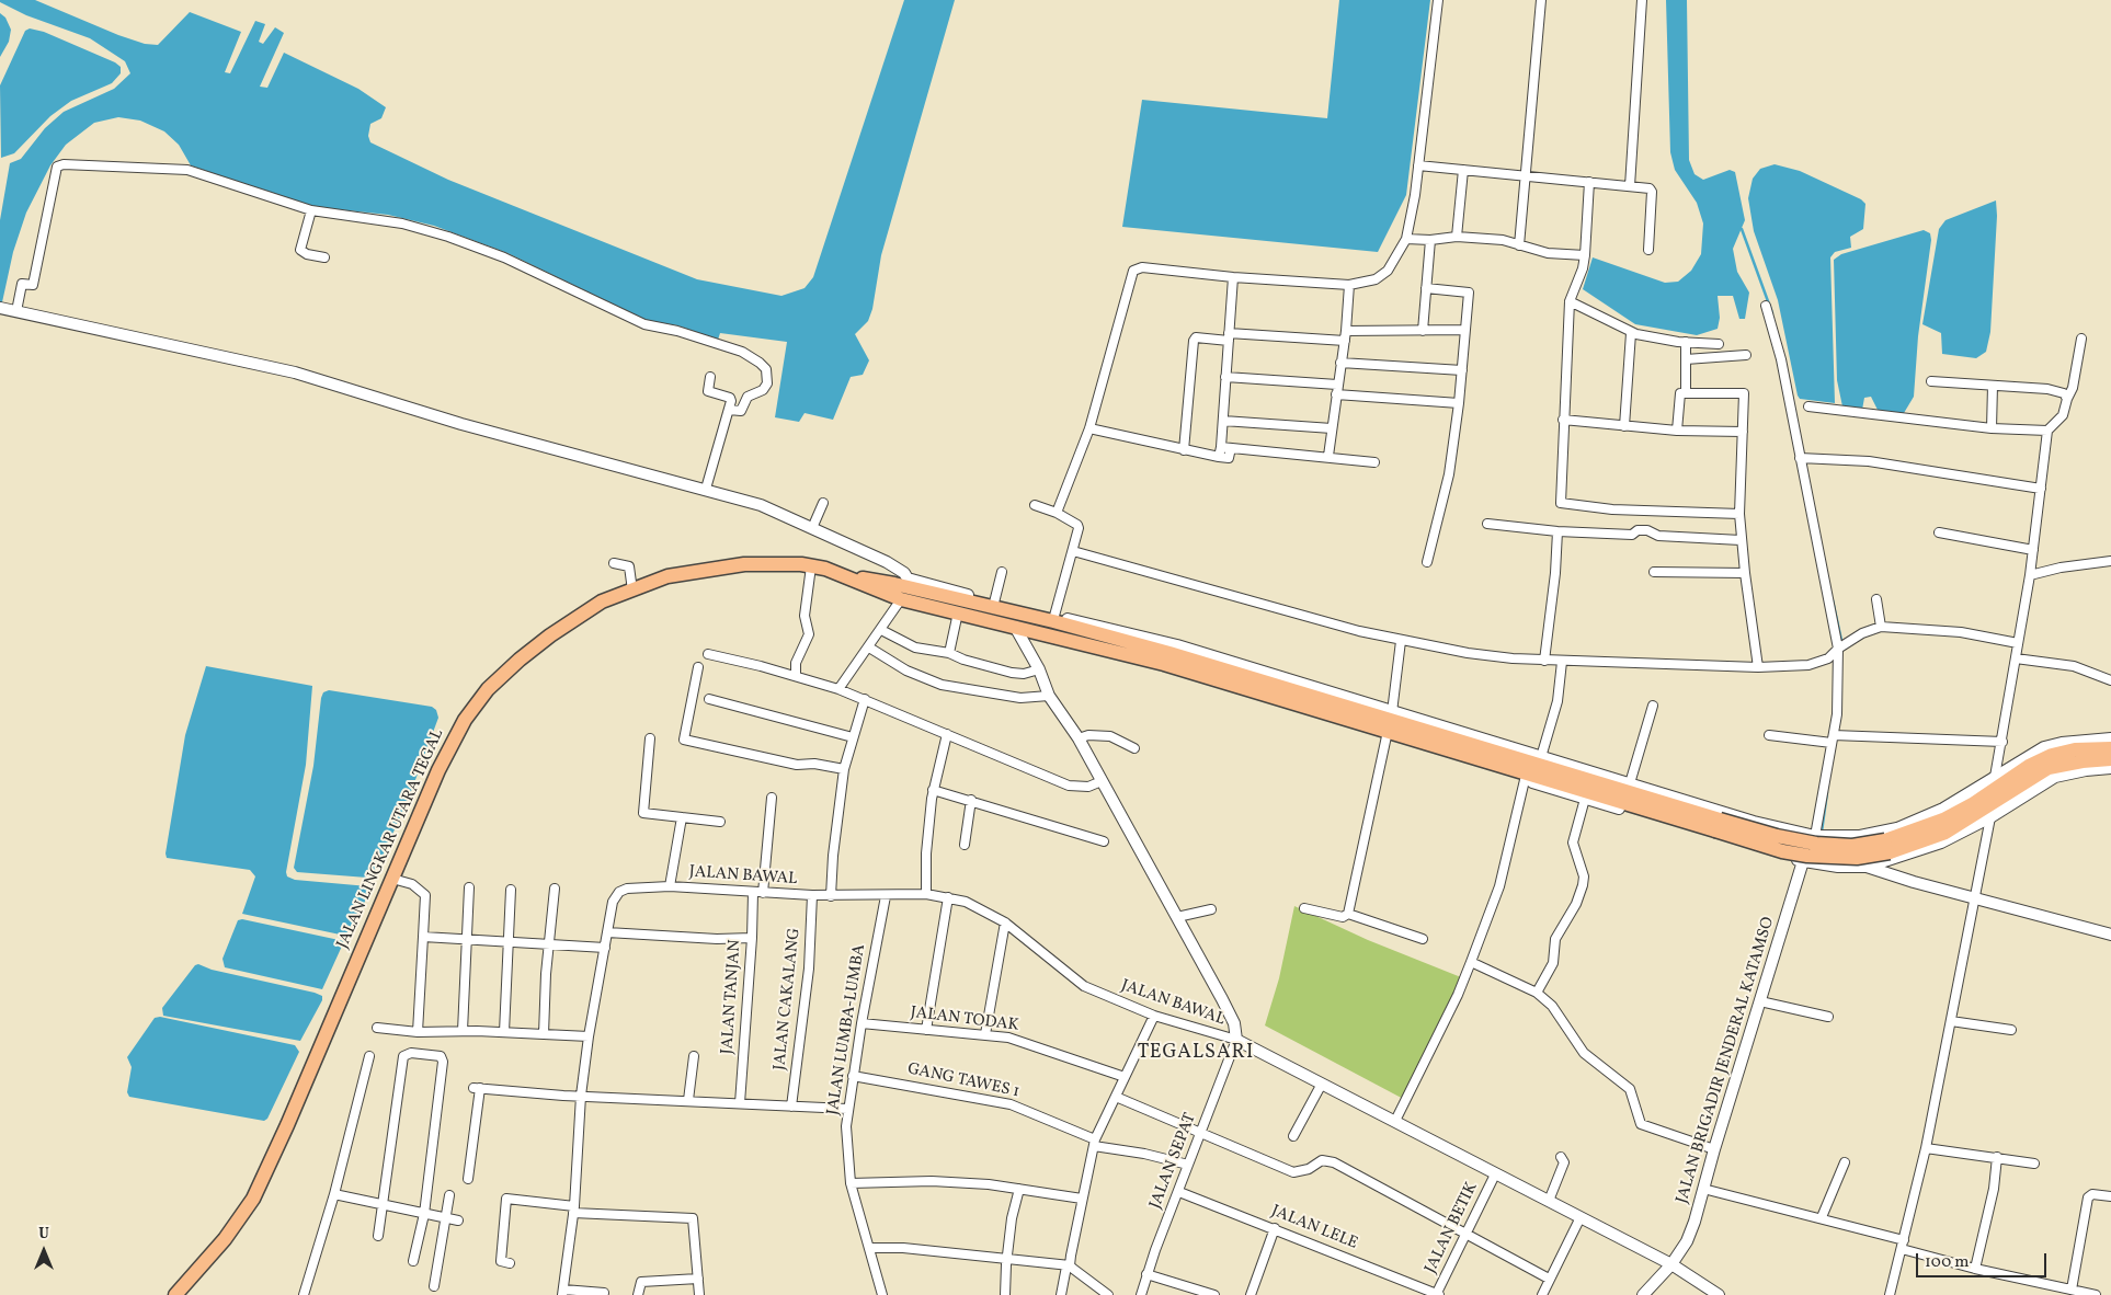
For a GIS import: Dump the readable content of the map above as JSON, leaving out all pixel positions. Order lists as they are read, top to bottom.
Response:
{
  "streets": {
    "highway": ["JALAN LINGKAR UTARA TEGAL"],
    "street": [
      "JALAN BAWAL",
      "JALAN TANJAN",
      "JALAN CAKALANG",
      "JALAN TODAK",
      "JALAN LUMBA-LUMBA",
      "JALAN BRIGADIR JENDERAL KATAMSO",
      "GANG TAWES 1",
      "JALAN SEPAT",
      "JALAN LELE",
      "JALAN BETIK"
    ]
  },
  "crossings": [
    ["JALAN BAWAL", "JALAN TANJAN"],
    ["JALAN BAWAL", "JALAN CAKALANG"],
    ["JALAN BAWAL", "JALAN LUMBA-LUMBA"],
    ["JALAN BAWAL", "JALAN SEPAT"],
    ["JALAN TODAK", "JALAN LUMBA-LUMBA"],
    ["JALAN LUMBA-LUMBA", "GANG TAWES 1"],
    ["GANG TAWES 1", "JALAN SEPAT"],
    ["JALAN SEPAT", "JALAN LELE"],
    ["JALAN LELE", "JALAN BETIK"]
  ],
  "districts": ["TEGALSARI"],
  "scale_bar": "100 m",
  "north": "top"
}
